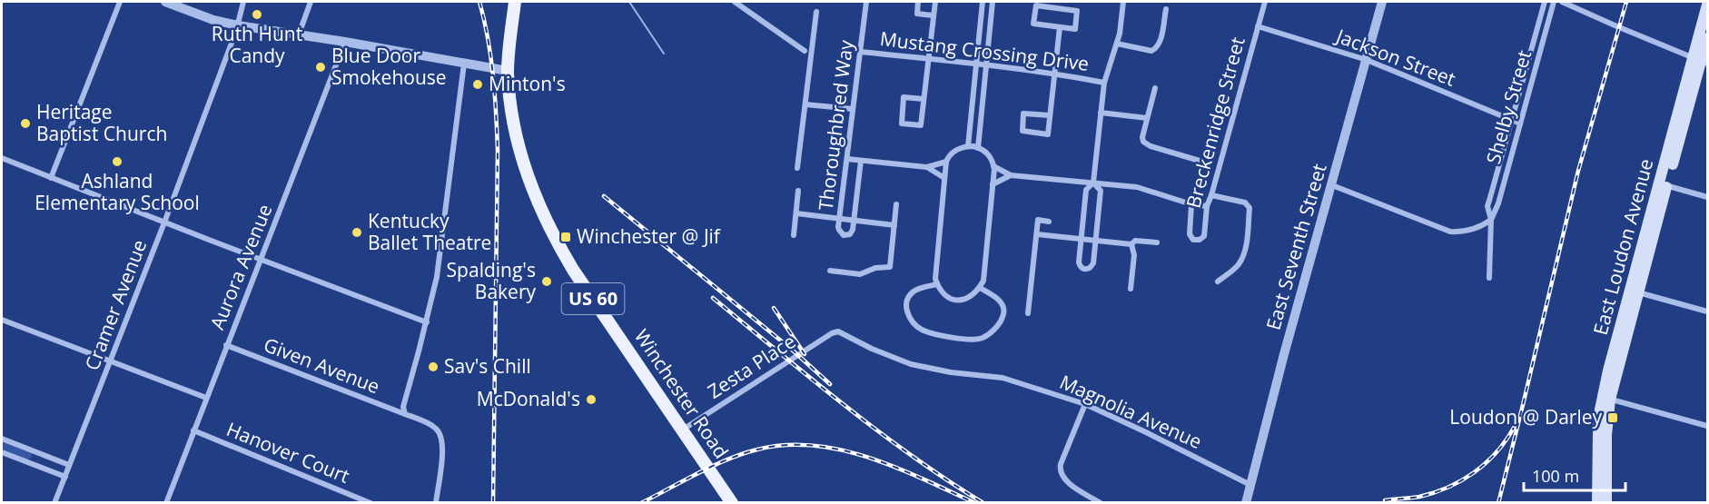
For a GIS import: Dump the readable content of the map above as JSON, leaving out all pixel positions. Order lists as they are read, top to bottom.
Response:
{
  "streets": {
    "main road": ["East Loudon Avenue", "US 60", "Winchester Road"],
    "street": [
      "Mustang Crossing Drive",
      "Jackson Street",
      "Shelby Street",
      "Breckenridge Street",
      "Thoroughbred Way",
      "East Seventh Street",
      "Aurora Avenue",
      "Cramer Avenue",
      "Given Avenue",
      "Zesta Place",
      "Magnolia Avenue",
      "Hanover Court"
    ]
  },
  "crossings": [
    ["Mustang Crossing Drive", "Thoroughbred Way"],
    ["Jackson Street", "Shelby Street"],
    ["Jackson Street", "Breckenridge Street"],
    ["Jackson Street", "East Seventh Street"],
    ["East Seventh Street", "Magnolia Avenue"],
    ["Aurora Avenue", "Given Avenue"],
    ["Aurora Avenue", "Hanover Court"],
    ["Zesta Place", "Winchester Road"],
    ["Zesta Place", "Magnolia Avenue"]
  ],
  "places": {
    "other": [
      "Ruth Hunt Candy",
      "Blue Door Smokehouse",
      "Minton's",
      "Heritage Baptist Church",
      "Ashland Elementary School",
      "Kentucky Ballet Theatre",
      "Spalding's Bakery",
      "Sav's Chill",
      "McDonald's"
    ],
    "transit": ["Winchester @ Jif", "Loudon @ Darley"]
  },
  "scale_bar": "100 m"
}
